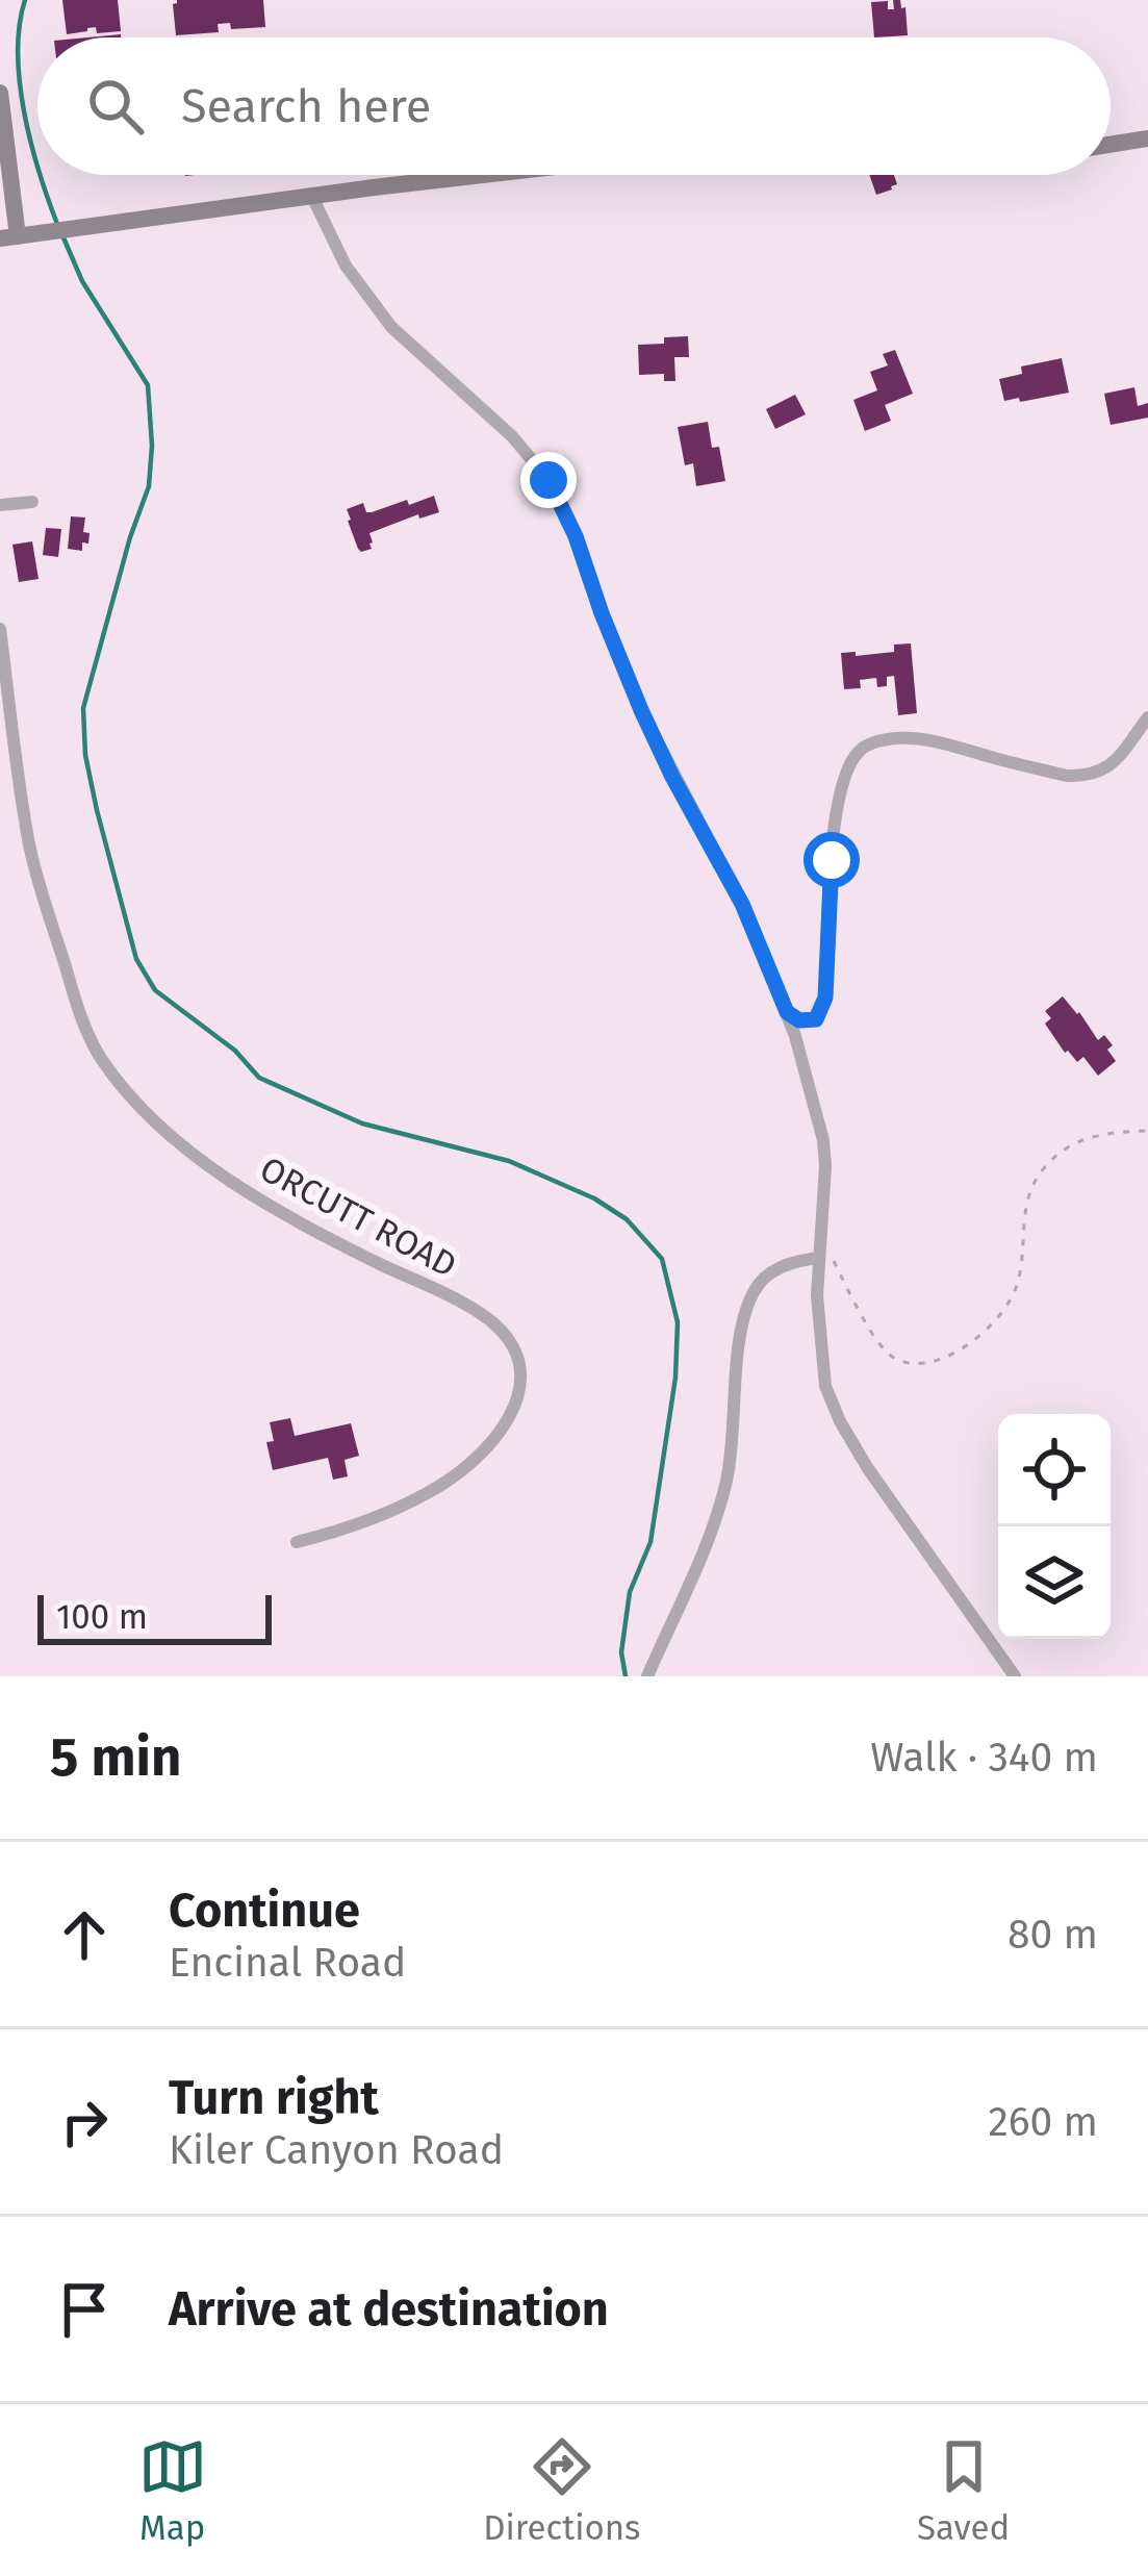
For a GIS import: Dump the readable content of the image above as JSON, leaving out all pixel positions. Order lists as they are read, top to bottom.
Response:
{
  "streets": {
    "street": ["ORCUTT ROAD"]
  },
  "scale_bar": "100 m",
  "page": {
    "search": "Search here",
    "scale": "100 m",
    "heading": ["5 min", "Walk · 340 m"],
    "list": [
      ["Continue", "Encinal Road", "80 m"],
      ["Turn right", "Kiler Canyon Road", "260 m"],
      "Arrive at destination"
    ],
    "nav": ["Map", "Directions", "Saved"]
  }
}
